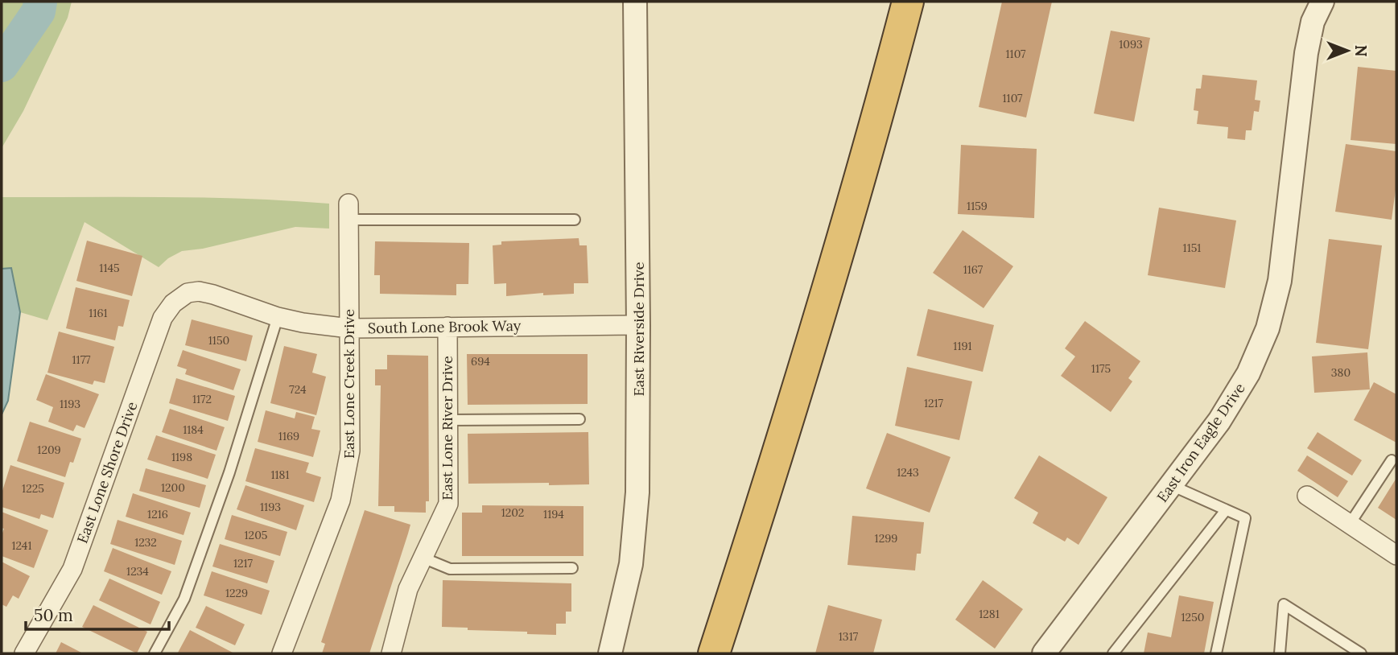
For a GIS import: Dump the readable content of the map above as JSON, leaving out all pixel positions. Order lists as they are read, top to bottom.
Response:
{
  "streets": {
    "street": [
      "South Lone Brook Way",
      "East Riverside Drive",
      "East Lone Creek Drive",
      "East Lone River Drive",
      "East Iron Eagle Drive",
      "East Lone Shore Drive"
    ]
  },
  "crossings": [
    ["South Lone Brook Way", "East Riverside Drive"],
    ["South Lone Brook Way", "East Lone Creek Drive"],
    ["South Lone Brook Way", "East Lone River Drive"],
    ["South Lone Brook Way", "East Lone Shore Drive"]
  ],
  "house_numbers": [
    "1093",
    "1107",
    "1107",
    "1159",
    "1151",
    "1145",
    "1167",
    "1161",
    "1150",
    "1191",
    "1177",
    "694",
    "1175",
    "380",
    "724",
    "1172",
    "1217",
    "1193",
    "1184",
    "1169",
    "1209",
    "1198",
    "1243",
    "1181",
    "1200",
    "1225",
    "1193",
    "1202",
    "1216",
    "1194",
    "1205",
    "1299",
    "1232",
    "1241",
    "1217",
    "1234",
    "1229",
    "1281",
    "1250",
    "1317"
  ],
  "scale_bar": "50 m",
  "north": "right"
}
